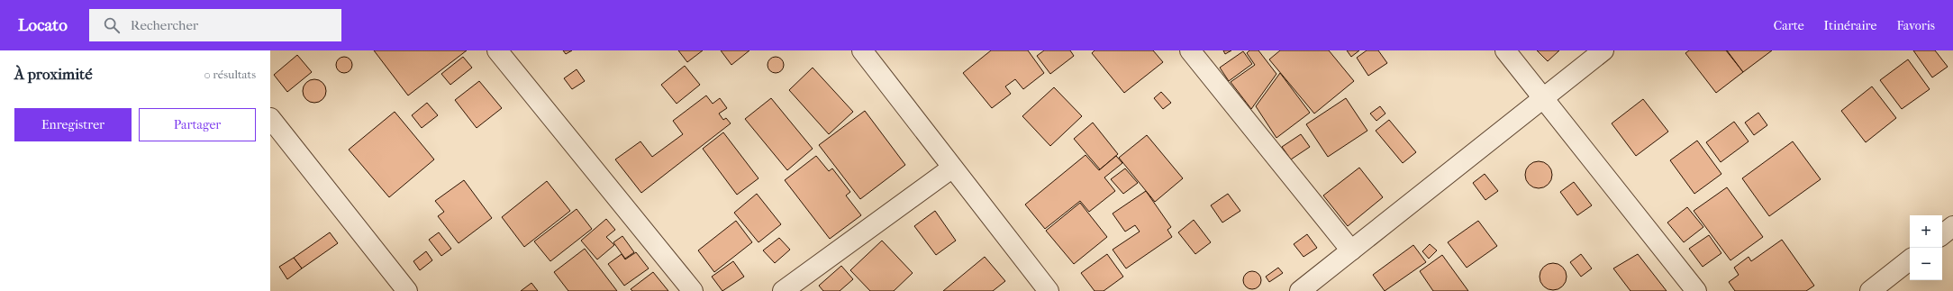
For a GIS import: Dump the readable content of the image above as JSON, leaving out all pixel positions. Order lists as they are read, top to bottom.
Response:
{
  "page": {
    "header": "Locato",
    "search": "Rechercher",
    "nav": ["Carte", "Itinéraire", "Favoris"],
    "heading": ["À proximité", "0 résultats"],
    "buttons": ["Enregistrer", "Partager"],
    "map_buttons": ["+", "−"]
  }
}
